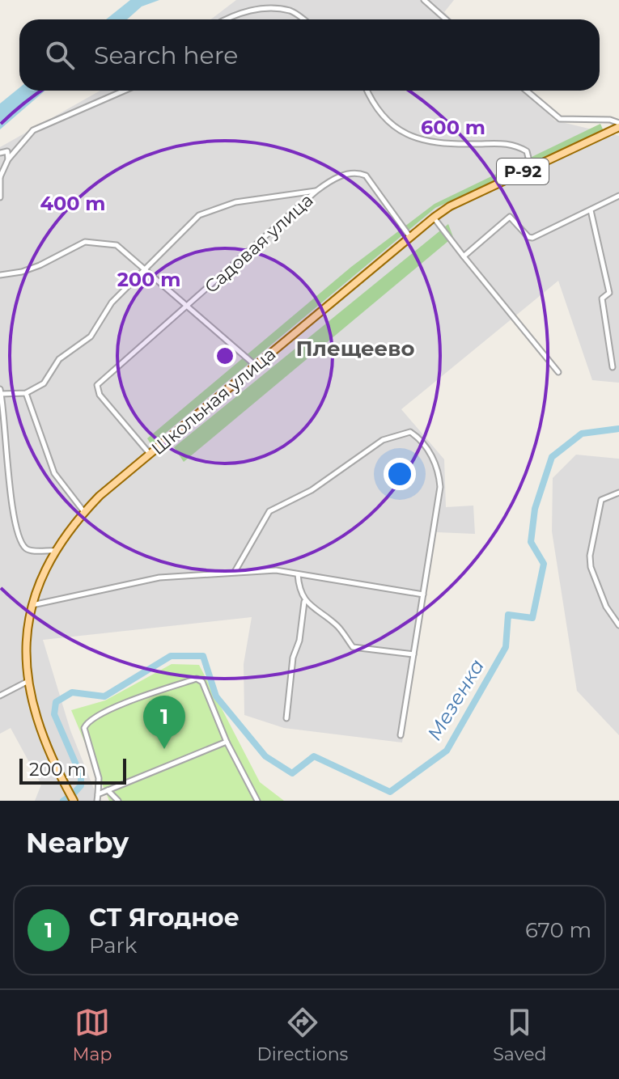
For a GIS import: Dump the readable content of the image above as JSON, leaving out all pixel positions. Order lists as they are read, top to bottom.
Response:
{
  "streets": {
    "main road": ["Р-92", "Школьная улица"],
    "street": ["Садовая улица"]
  },
  "crossings": [
    ["Р-92", "Школьная улица"],
    ["Садовая улица", "Школьная улица"]
  ],
  "districts": ["Плещеево"],
  "water": ["Мезенка"],
  "scale_bar": "200 m",
  "page": {
    "search": "Search here",
    "pins": "1",
    "scale": "200 m",
    "heading": "Nearby",
    "list": [
      {
        "mark": "1",
        "name": "СТ Ягодное",
        "note": "Park",
        "value": "670 m"
      }
    ],
    "nav": ["Map", "Directions", "Saved"]
  },
  "rings": ["600 m", "400 m", "200 m"]
}
